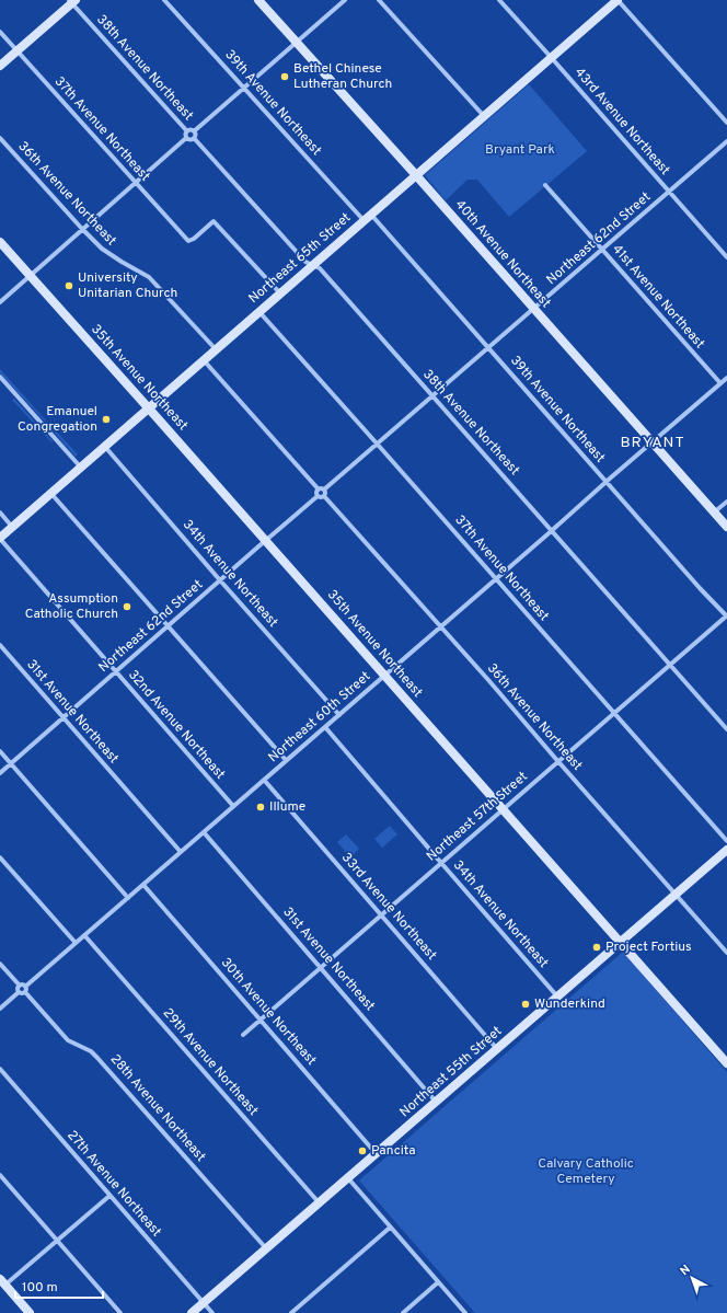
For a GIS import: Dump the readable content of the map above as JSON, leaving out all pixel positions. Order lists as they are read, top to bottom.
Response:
{
  "streets": {
    "main road": [
      "40th Avenue Northeast",
      "Northeast 65th Street",
      "35th Avenue Northeast",
      "Northeast 55th Street"
    ],
    "street": [
      "38th Avenue Northeast",
      "39th Avenue Northeast",
      "43rd Avenue Northeast",
      "37th Avenue Northeast",
      "36th Avenue Northeast",
      "Northeast 62nd Street",
      "41st Avenue Northeast",
      "34th Avenue Northeast",
      "31st Avenue Northeast",
      "Northeast 60th Street",
      "32nd Avenue Northeast",
      "Northeast 57th Street",
      "33rd Avenue Northeast",
      "30th Avenue Northeast",
      "29th Avenue Northeast",
      "28th Avenue Northeast",
      "27th Avenue Northeast"
    ]
  },
  "crossings": [
    ["38th Avenue Northeast", "Northeast 62nd Street"],
    ["38th Avenue Northeast", "Northeast 65th Street"],
    ["38th Avenue Northeast", "Northeast 60th Street"],
    ["38th Avenue Northeast", "Northeast 57th Street"],
    ["39th Avenue Northeast", "Northeast 62nd Street"],
    ["39th Avenue Northeast", "Northeast 65th Street"],
    ["39th Avenue Northeast", "Northeast 60th Street"],
    ["39th Avenue Northeast", "Northeast 57th Street"],
    ["43rd Avenue Northeast", "Northeast 62nd Street"],
    ["43rd Avenue Northeast", "Northeast 65th Street"],
    ["37th Avenue Northeast", "Northeast 62nd Street"],
    ["37th Avenue Northeast", "Northeast 65th Street"],
    ["37th Avenue Northeast", "Northeast 60th Street"],
    ["37th Avenue Northeast", "Northeast 57th Street"],
    ["36th Avenue Northeast", "Northeast 62nd Street"],
    ["36th Avenue Northeast", "Northeast 65th Street"],
    ["36th Avenue Northeast", "Northeast 60th Street"],
    ["36th Avenue Northeast", "Northeast 57th Street"],
    ["36th Avenue Northeast", "Northeast 55th Street"],
    ["Northeast 62nd Street", "40th Avenue Northeast"],
    ["Northeast 62nd Street", "41st Avenue Northeast"],
    ["Northeast 62nd Street", "35th Avenue Northeast"],
    ["Northeast 62nd Street", "34th Avenue Northeast"],
    ["Northeast 62nd Street", "31st Avenue Northeast"],
    ["Northeast 62nd Street", "32nd Avenue Northeast"],
    ["40th Avenue Northeast", "Northeast 65th Street"],
    ["40th Avenue Northeast", "Northeast 60th Street"],
    ["Northeast 65th Street", "35th Avenue Northeast"],
    ["Northeast 65th Street", "34th Avenue Northeast"],
    ["Northeast 65th Street", "32nd Avenue Northeast"],
    ["41st Avenue Northeast", "Northeast 60th Street"],
    ["35th Avenue Northeast", "Northeast 60th Street"],
    ["35th Avenue Northeast", "Northeast 57th Street"],
    ["35th Avenue Northeast", "Northeast 55th Street"],
    ["34th Avenue Northeast", "Northeast 60th Street"],
    ["34th Avenue Northeast", "Northeast 57th Street"],
    ["34th Avenue Northeast", "Northeast 55th Street"],
    ["31st Avenue Northeast", "Northeast 60th Street"],
    ["31st Avenue Northeast", "Northeast 57th Street"],
    ["31st Avenue Northeast", "Northeast 55th Street"],
    ["Northeast 60th Street", "32nd Avenue Northeast"],
    ["Northeast 60th Street", "33rd Avenue Northeast"],
    ["Northeast 60th Street", "30th Avenue Northeast"],
    ["Northeast 60th Street", "29th Avenue Northeast"],
    ["Northeast 60th Street", "28th Avenue Northeast"],
    ["Northeast 57th Street", "33rd Avenue Northeast"],
    ["Northeast 57th Street", "30th Avenue Northeast"],
    ["33rd Avenue Northeast", "Northeast 55th Street"],
    ["30th Avenue Northeast", "Northeast 55th Street"],
    ["29th Avenue Northeast", "Northeast 55th Street"],
    ["Northeast 55th Street", "28th Avenue Northeast"],
    ["Northeast 55th Street", "27th Avenue Northeast"]
  ],
  "districts": ["BRYANT"],
  "parks": ["Bryant Park", "Calvary Catholic Cemetery"],
  "places": [
    "Bethel Chinese Lutheran Church",
    "University Unitarian Church",
    "Emanuel Congregation",
    "Assumption Catholic Church",
    "Illume",
    "Project Fortius",
    "Wunderkind",
    "Pancita"
  ],
  "scale_bar": "100 m",
  "north": "top left"
}
